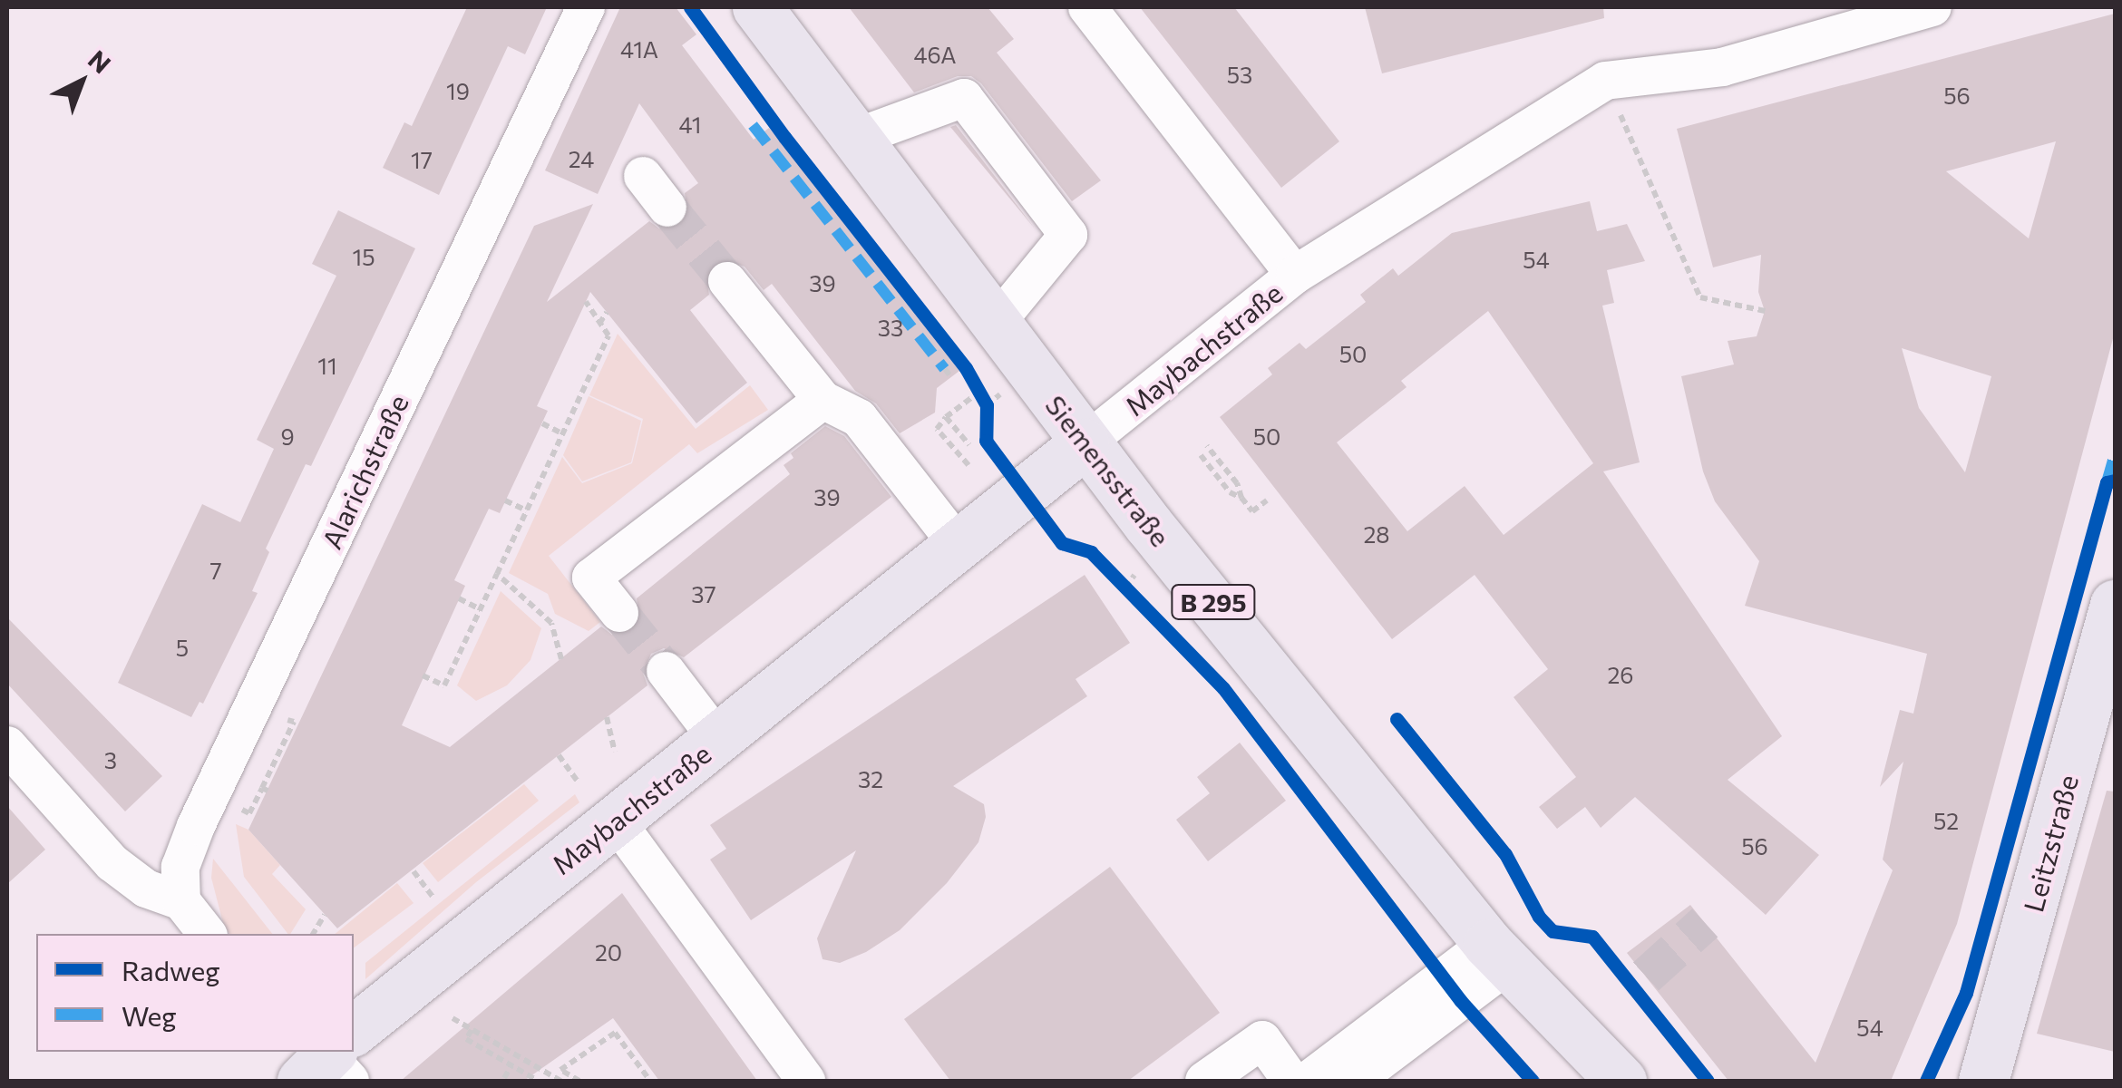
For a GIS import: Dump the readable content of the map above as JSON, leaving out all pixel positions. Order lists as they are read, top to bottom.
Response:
{
  "streets": {
    "main road": [
      "Maybachstraße",
      "Siemensstraße",
      "B 295",
      "Leitzstraße"
    ],
    "street": ["Alarichstraße"]
  },
  "crossings": [
    ["Maybachstraße", "Siemensstraße"]
  ],
  "house_numbers": [
    "41A",
    "46A",
    "53",
    "19",
    "56",
    "41",
    "24",
    "17",
    "15",
    "54",
    "39",
    "33",
    "50",
    "11",
    "9",
    "50",
    "39",
    "28",
    "7",
    "37",
    "5",
    "26",
    "3",
    "32",
    "52",
    "56",
    "20",
    "54"
  ],
  "legend": ["Radweg", "Weg"],
  "north": "top right"
}
